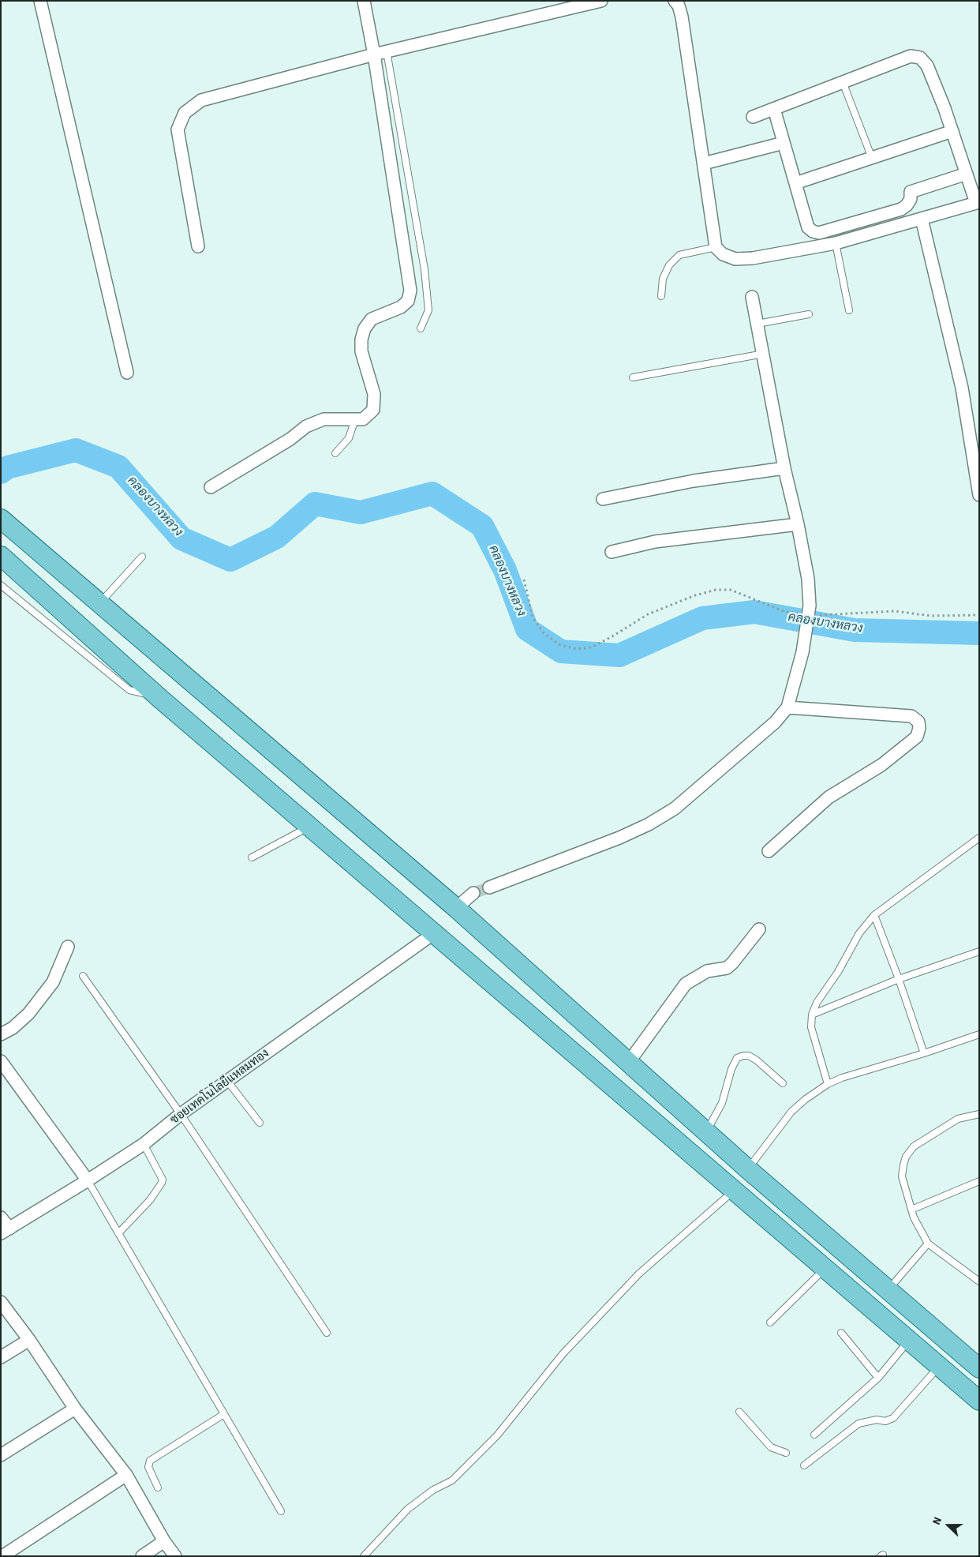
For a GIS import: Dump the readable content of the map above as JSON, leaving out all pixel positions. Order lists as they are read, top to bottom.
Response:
{
  "streets": {
    "street": ["ซอยเทคโนโลยีแหลมทอง"]
  },
  "water": ["คลองบางหลวง"],
  "north": "left"
}
